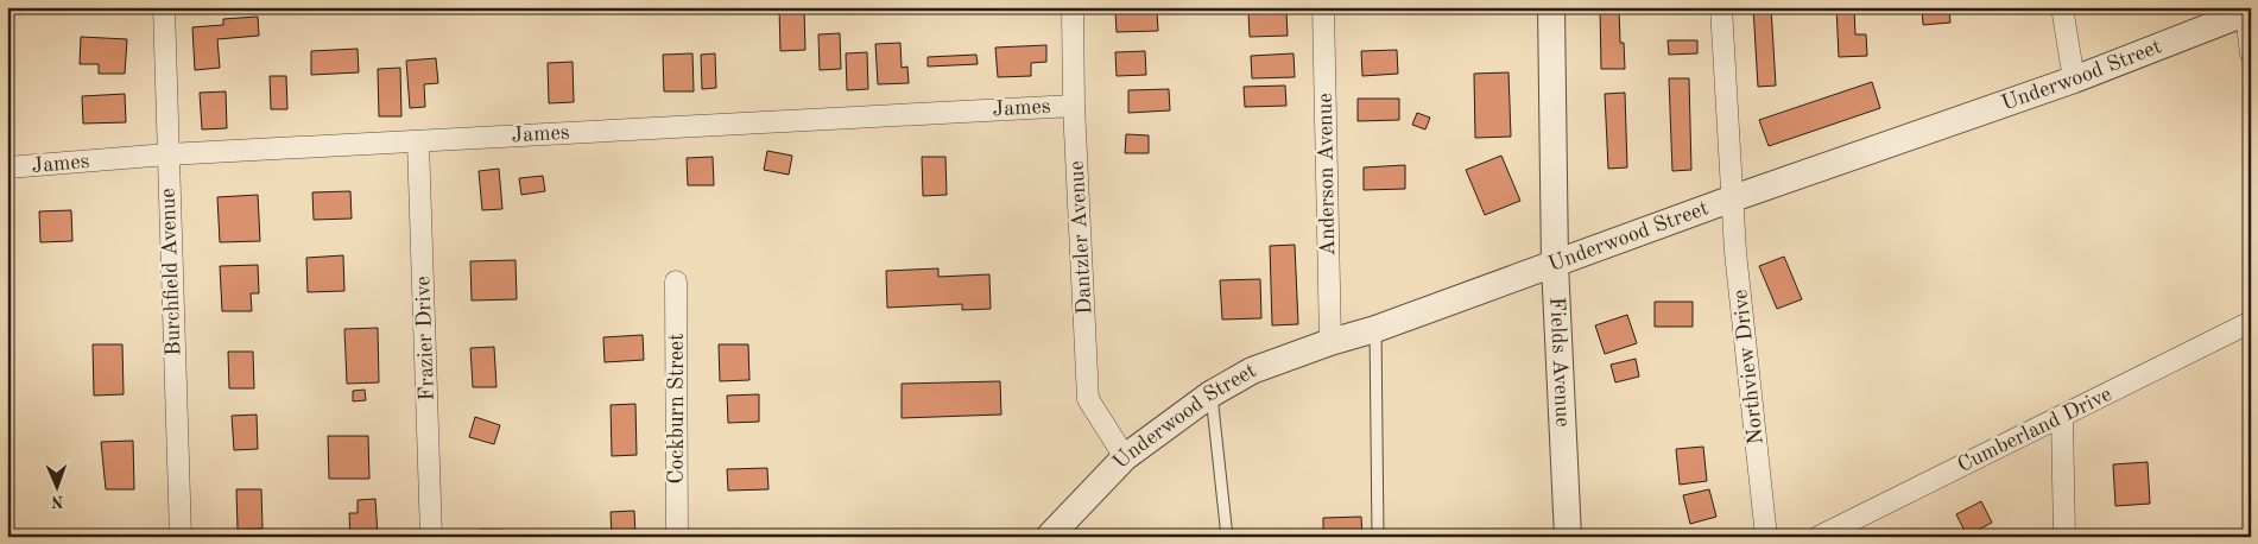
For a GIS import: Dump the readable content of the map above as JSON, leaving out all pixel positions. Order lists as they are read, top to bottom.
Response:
{
  "streets": {
    "street": [
      "Underwood Street",
      "James",
      "Anderson Avenue",
      "Dantzler Avenue",
      "Burchfield Avenue",
      "Frazier Drive",
      "Fields Avenue",
      "Northview Drive",
      "Cockburn Street",
      "Cumberland Drive"
    ]
  },
  "crossings": [
    ["Underwood Street", "Anderson Avenue"],
    ["Underwood Street", "Dantzler Avenue"],
    ["Underwood Street", "Fields Avenue"],
    ["Underwood Street", "Northview Drive"],
    ["James", "Dantzler Avenue"],
    ["James", "Burchfield Avenue"],
    ["James", "Frazier Drive"]
  ],
  "north": "bottom"
}
